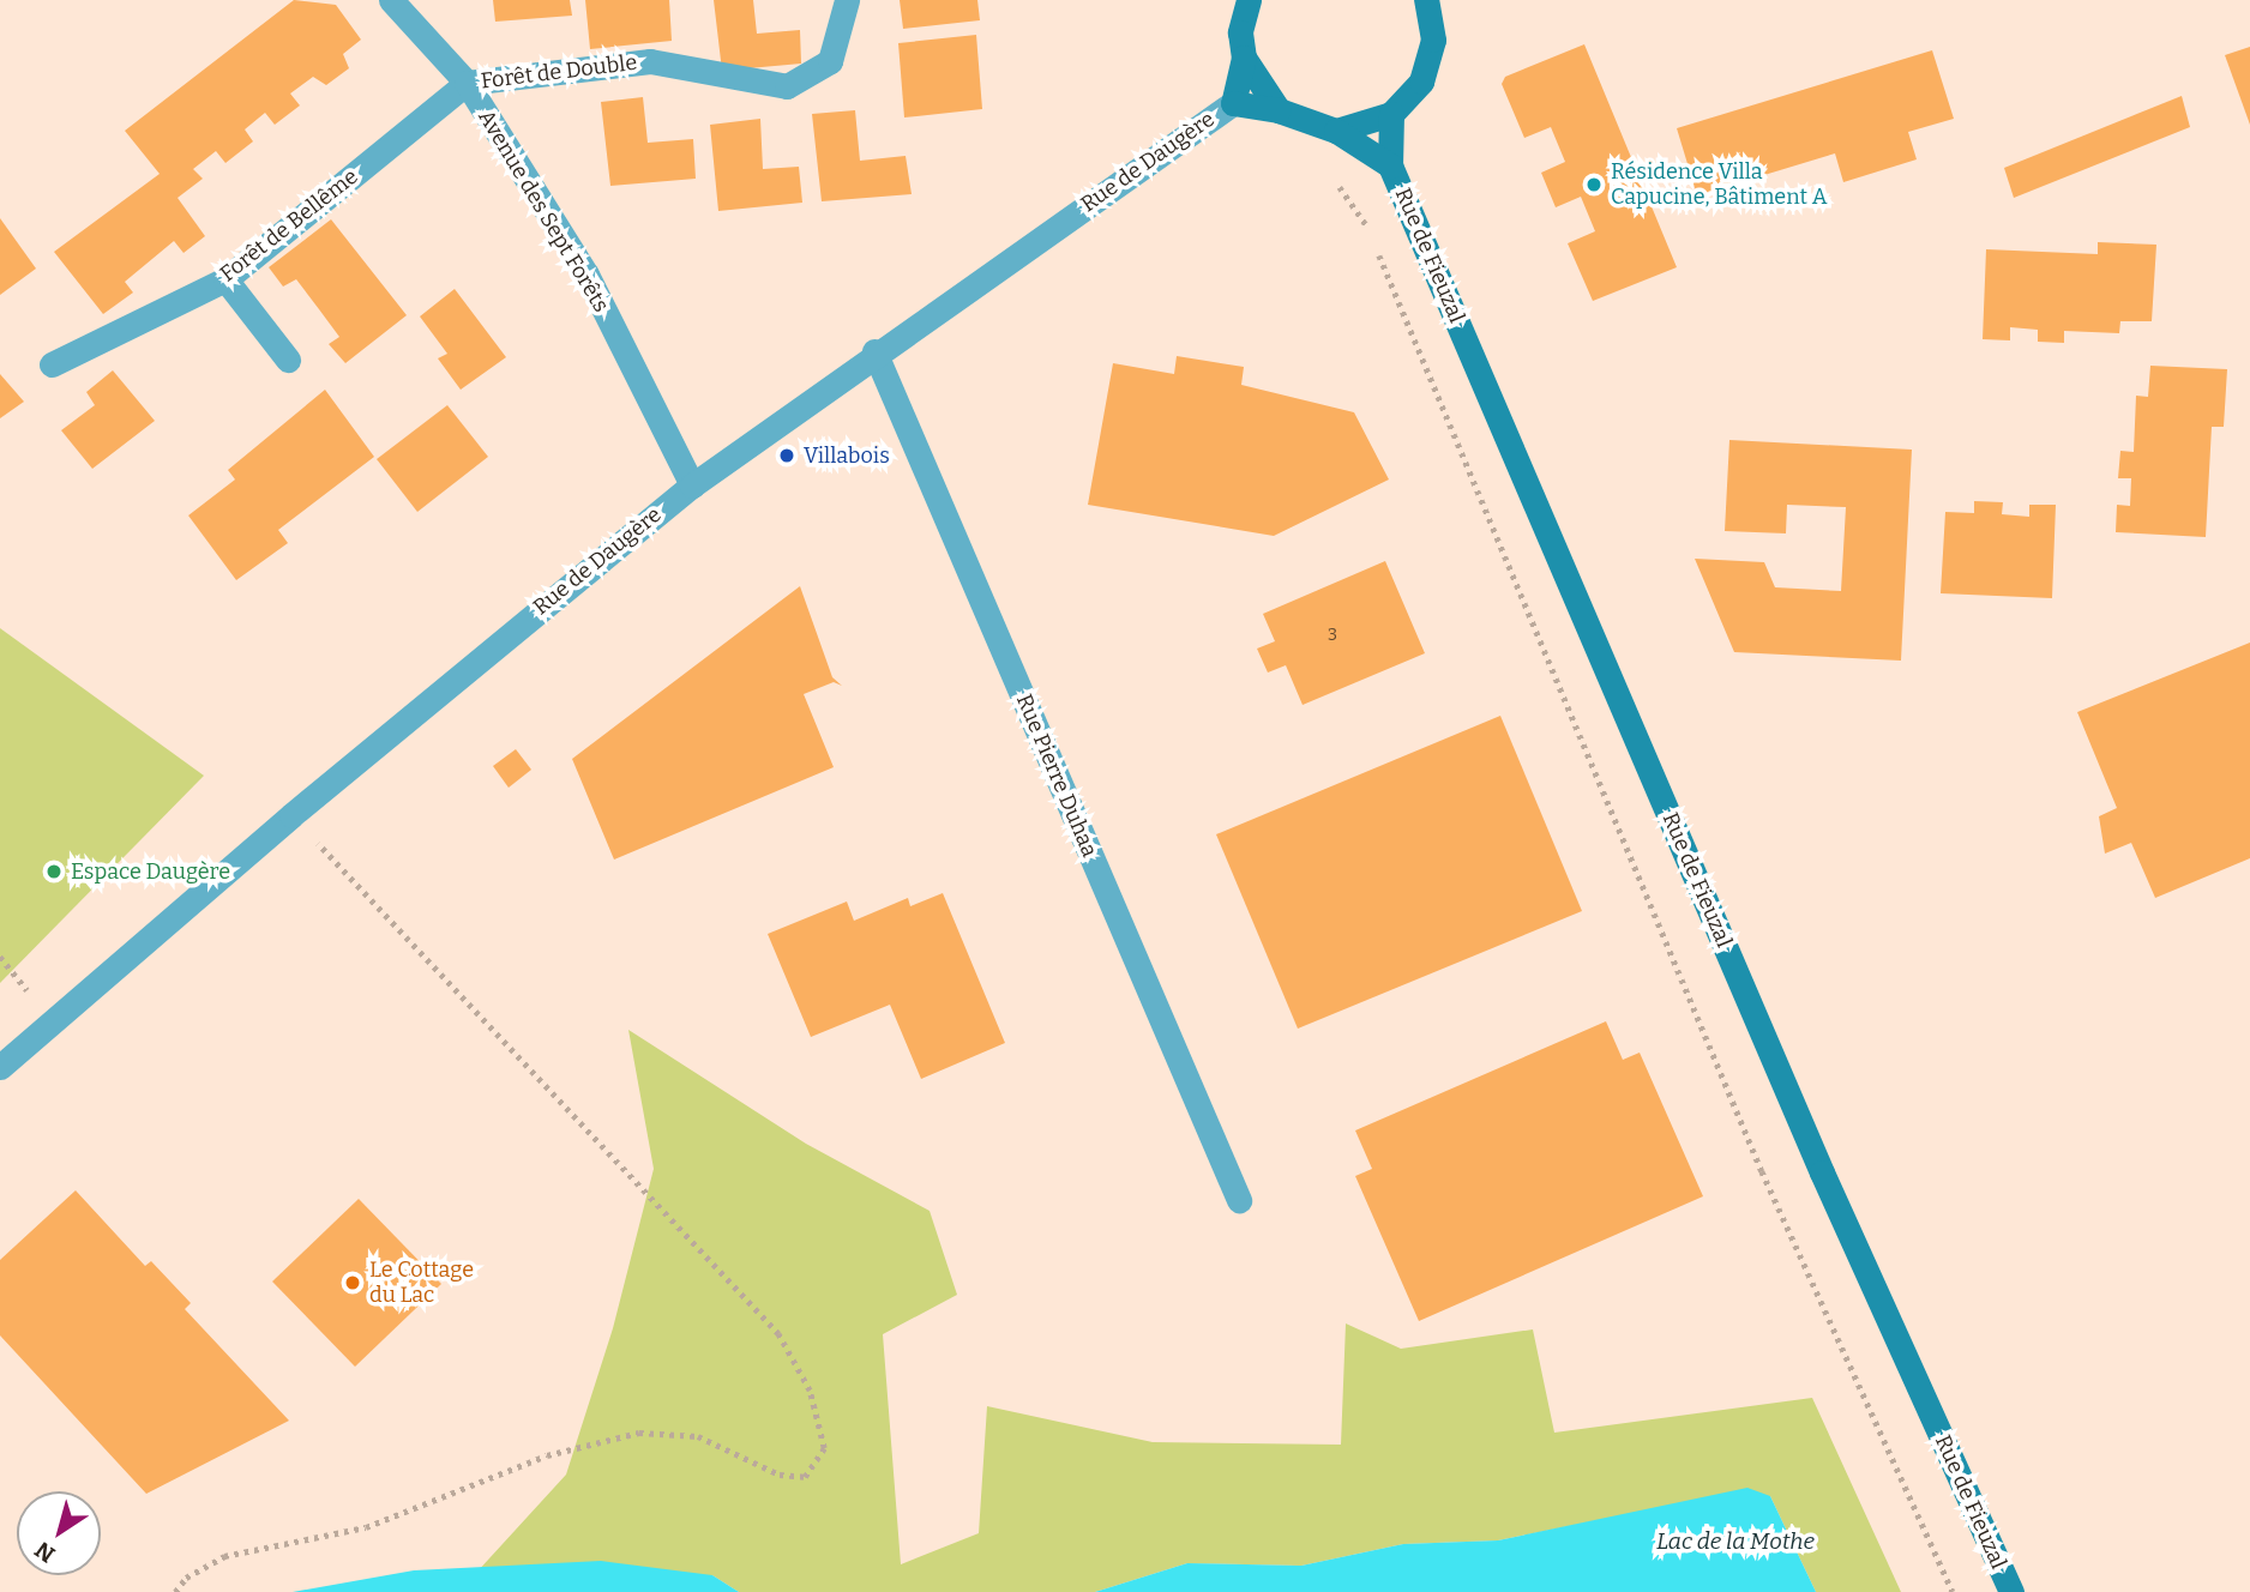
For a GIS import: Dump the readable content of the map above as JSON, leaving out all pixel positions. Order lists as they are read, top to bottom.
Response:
{
  "streets": {
    "street": [
      "Forêt de Double",
      "Rue de Daugère",
      "Avenue des Sept Forêts",
      "Forêt de Bellême",
      "Rue de Fieuzal",
      "Rue Pierre Duhaa"
    ]
  },
  "crossings": [
    ["Forêt de Double", "Avenue des Sept Forêts"],
    ["Forêt de Double", "Forêt de Bellême"],
    ["Rue de Daugère", "Avenue des Sept Forêts"],
    ["Rue de Daugère", "Rue de Fieuzal"],
    ["Rue de Daugère", "Rue Pierre Duhaa"],
    ["Avenue des Sept Forêts", "Forêt de Bellême"]
  ],
  "water": ["Lac de la Mothe"],
  "places": [
    "Résidence Villa Capucine, Bâtiment A",
    "Villabois",
    "Espace Daugère",
    "Le Cottage du Lac"
  ],
  "house_numbers": ["3"],
  "north": "bottom left"
}
